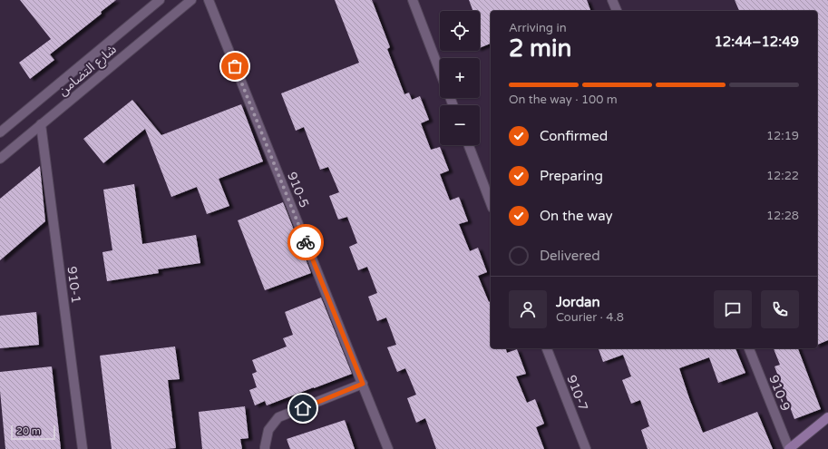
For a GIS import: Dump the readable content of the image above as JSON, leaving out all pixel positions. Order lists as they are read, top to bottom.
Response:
{
  "streets": {
    "street": [
      "شارع التضامن",
      "910-5",
      "910-1",
      "910-7",
      "910-9"
    ]
  },
  "crossings": [
    ["شارع التضامن", "910-1"]
  ],
  "scale_bar": "20 m",
  "page": {
    "map_buttons": ["+", "−"],
    "heading": ["2 min", "Arriving in", "12:44–12:49"],
    "panel": ["Jordan", "Courier · 4.8"],
    "bar": "On the way · 100 m",
    "list": [
      ["Confirmed", "12:19"],
      ["Preparing", "12:22"],
      ["On the way", "12:28"],
      "Delivered"
    ],
    "scale": "20 m"
  }
}
